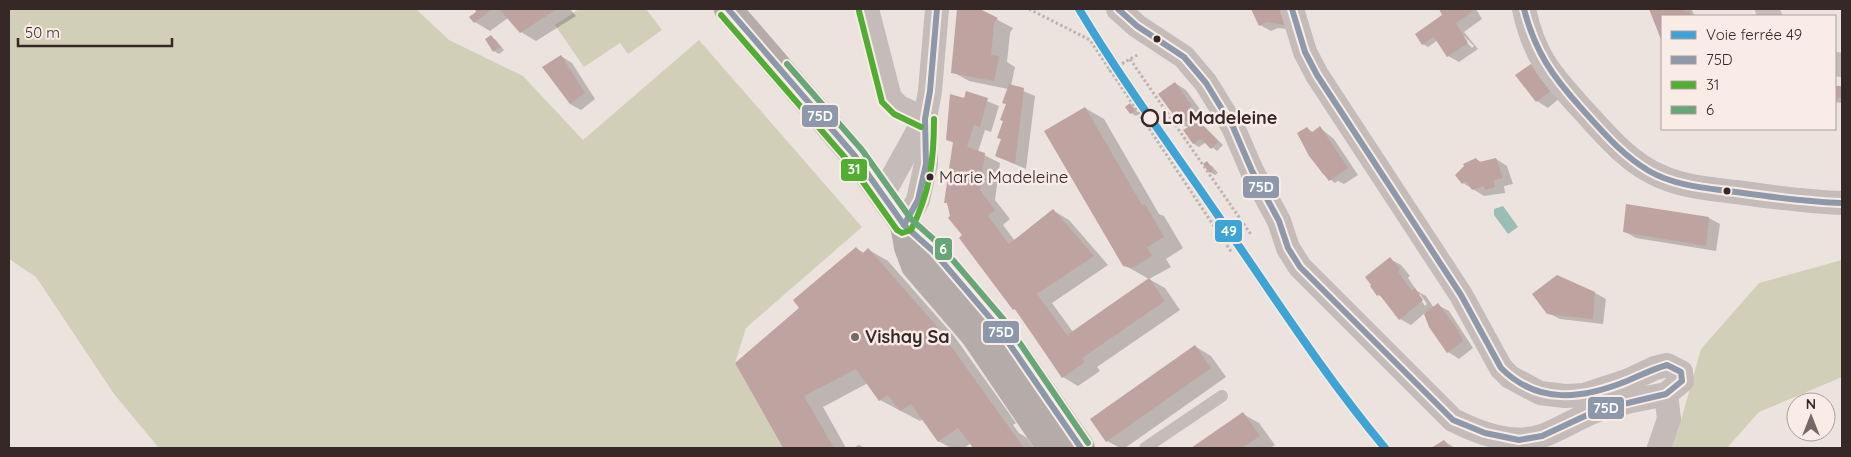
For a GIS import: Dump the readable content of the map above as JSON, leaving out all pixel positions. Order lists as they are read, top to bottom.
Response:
{
  "places": ["La Madeleine", "Marie Madeleine", "Vishay Sa"],
  "lines": [
    "rail line 49",
    "transit line 75D",
    "transit line 31",
    "transit line 6"
  ],
  "legend": [
    "Voie ferrée 49",
    "75D",
    "31",
    "6"
  ],
  "scale_bar": "50 m",
  "north": "top"
}
